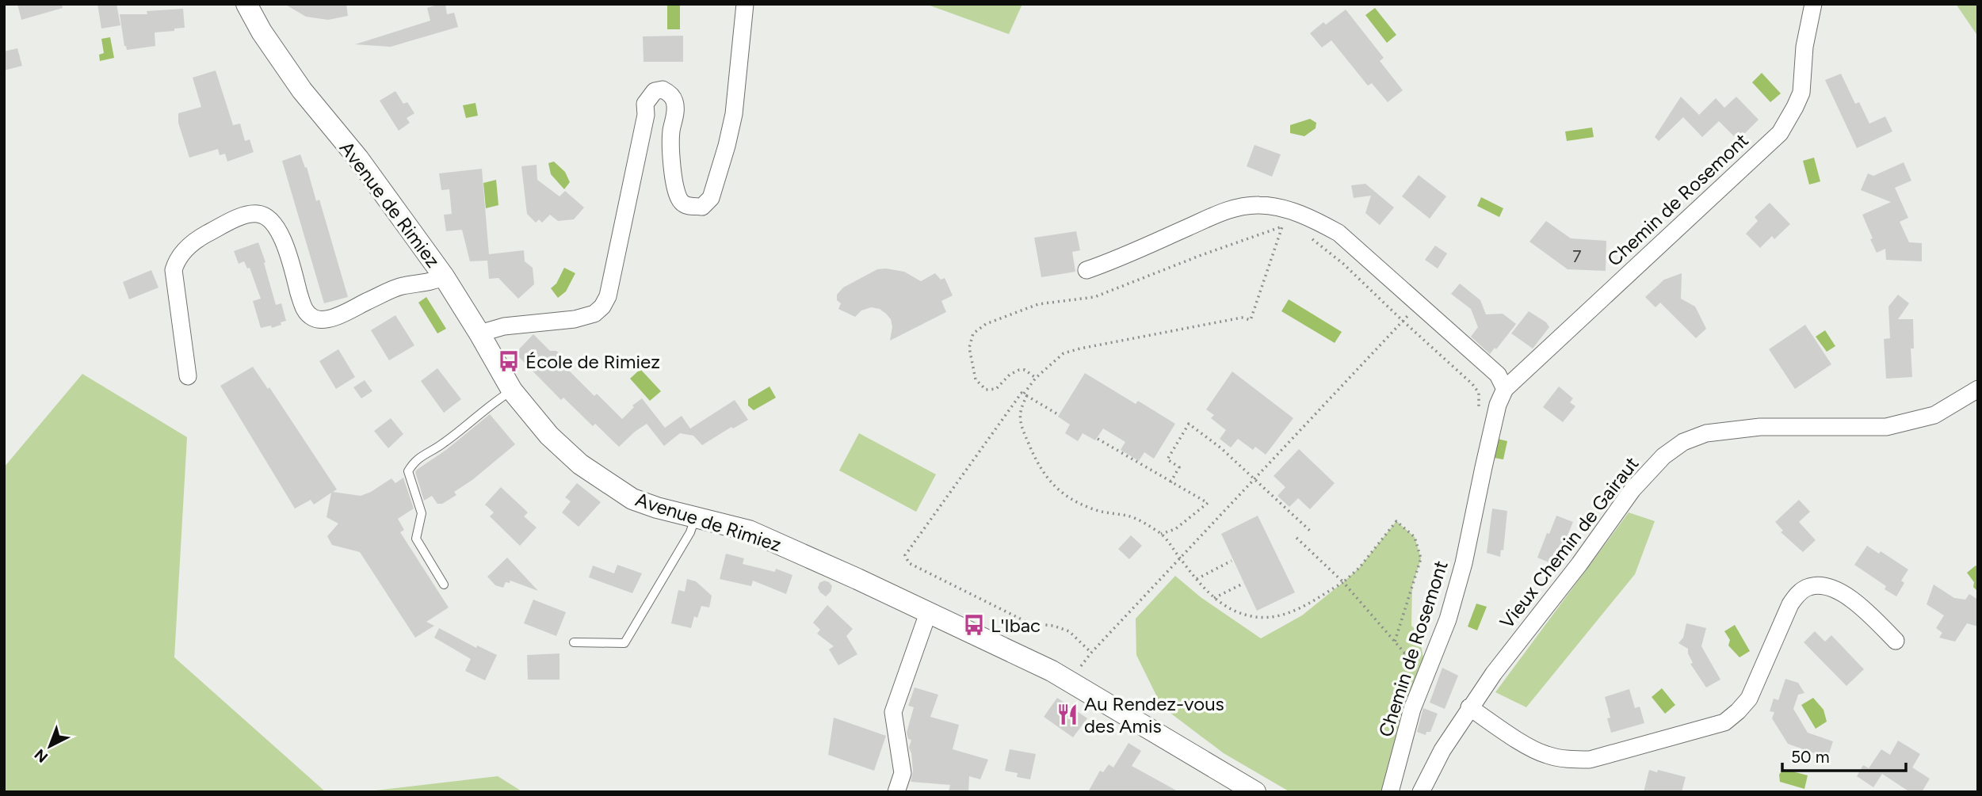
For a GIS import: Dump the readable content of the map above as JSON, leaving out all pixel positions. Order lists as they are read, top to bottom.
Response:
{
  "streets": {
    "street": ["Chemin de Rosemont", "Avenue de Rimiez", "Vieux Chemin de Gairaut"]
  },
  "places": {
    "bus stop": ["École de Rimiez", "L'Ibac"],
    "restaurant": ["Au Rendez-vous des Amis"]
  },
  "house_numbers": ["7"],
  "scale_bar": "50 m",
  "north": "bottom left"
}
